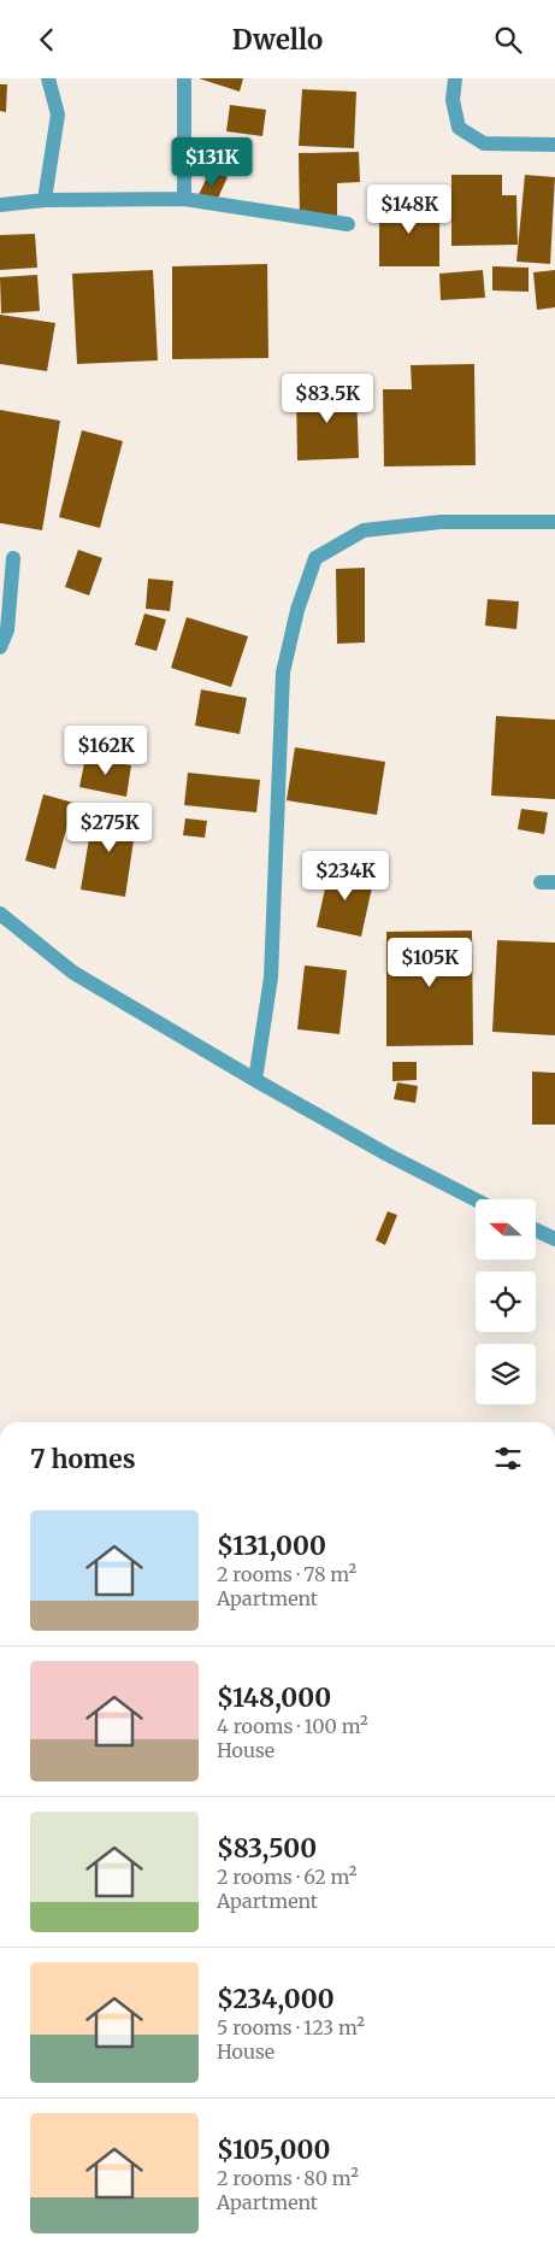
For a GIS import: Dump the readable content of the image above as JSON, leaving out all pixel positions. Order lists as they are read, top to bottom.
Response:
{
  "north": "left",
  "page": {
    "header": "Dwello",
    "price": [
      "$131K",
      "$148K",
      "$83.5K",
      "$162K",
      "$275K",
      "$234K",
      "$105K"
    ],
    "heading": "7 homes",
    "list": [
      {
        "name": "$131,000",
        "note": "2 rooms · 78 m² · Apartment"
      },
      {
        "name": "$148,000",
        "note": "4 rooms · 100 m² · House"
      },
      {
        "name": "$83,500",
        "note": "2 rooms · 62 m² · Apartment"
      },
      {
        "name": "$234,000",
        "note": "5 rooms · 123 m² · House"
      },
      {
        "name": "$105,000",
        "note": "2 rooms · 80 m² · Apartment"
      }
    ]
  }
}
